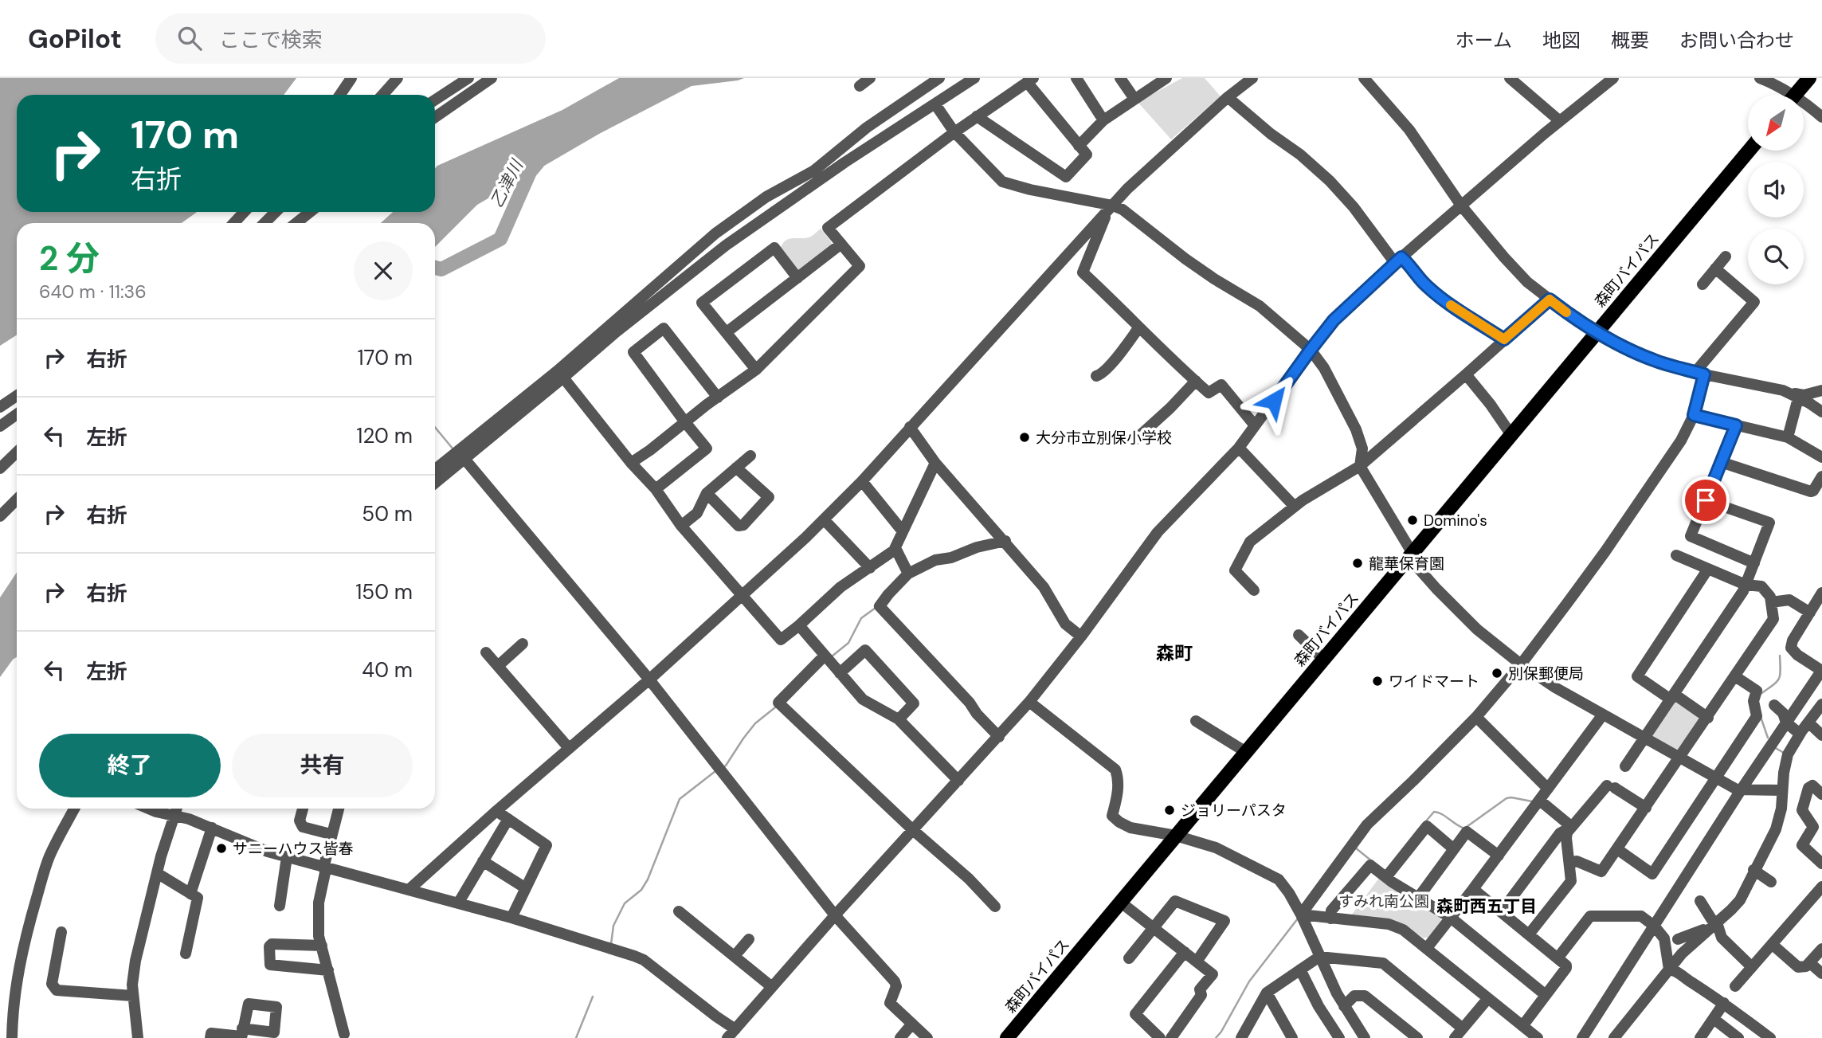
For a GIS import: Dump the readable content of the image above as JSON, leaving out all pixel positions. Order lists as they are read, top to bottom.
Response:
{
  "streets": {
    "main road": ["森町バイパス"]
  },
  "districts": ["森町", "森町西五丁目"],
  "water": ["乙津川"],
  "parks": ["すみれ南公園"],
  "places": [
    "大分市立別保小学校",
    "Domino's",
    "龍華保育園",
    "別保郵便局",
    "ワイドマート",
    "ジョリーパスタ",
    "サニーハウス皆春"
  ],
  "north": "bottom left",
  "page": {
    "header": "GoPilot",
    "search": "ここで検索",
    "nav": [
      "ホーム",
      "地図",
      "概要",
      "お問い合わせ"
    ],
    "turn": ["170 m", "右折"],
    "heading": ["2 分", "640 m · 11:36"],
    "list": [
      {
        "name": "右折",
        "value": "170 m"
      },
      {
        "name": "左折",
        "value": "120 m"
      },
      {
        "name": "右折",
        "value": "50 m"
      },
      {
        "name": "右折",
        "value": "150 m"
      },
      {
        "name": "左折",
        "value": "40 m"
      }
    ],
    "buttons": ["終了", "共有"]
  }
}
